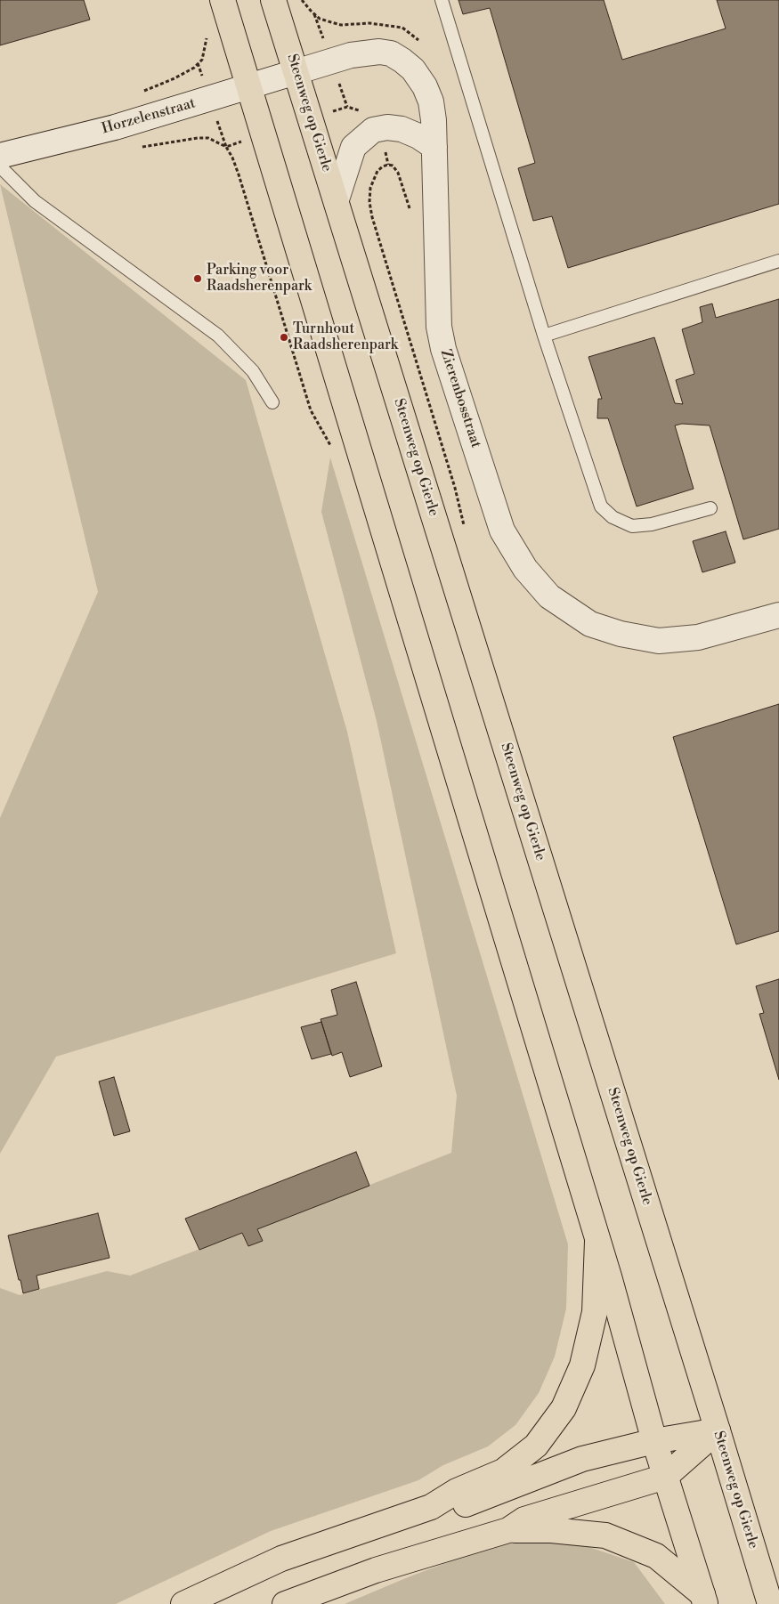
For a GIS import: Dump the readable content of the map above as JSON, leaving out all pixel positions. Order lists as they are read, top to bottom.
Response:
{
  "streets": {
    "main road": ["Steenweg op Gierle"],
    "street": ["Horzelenstraat", "Zierenbosstraat"]
  },
  "crossings": [
    ["Steenweg op Gierle", "Horzelenstraat"],
    ["Steenweg op Gierle", "Zierenbosstraat"],
    ["Horzelenstraat", "Zierenbosstraat"]
  ],
  "places": ["Parking voor Raadsherenpark", "Turnhout Raadsherenpark"]
}
